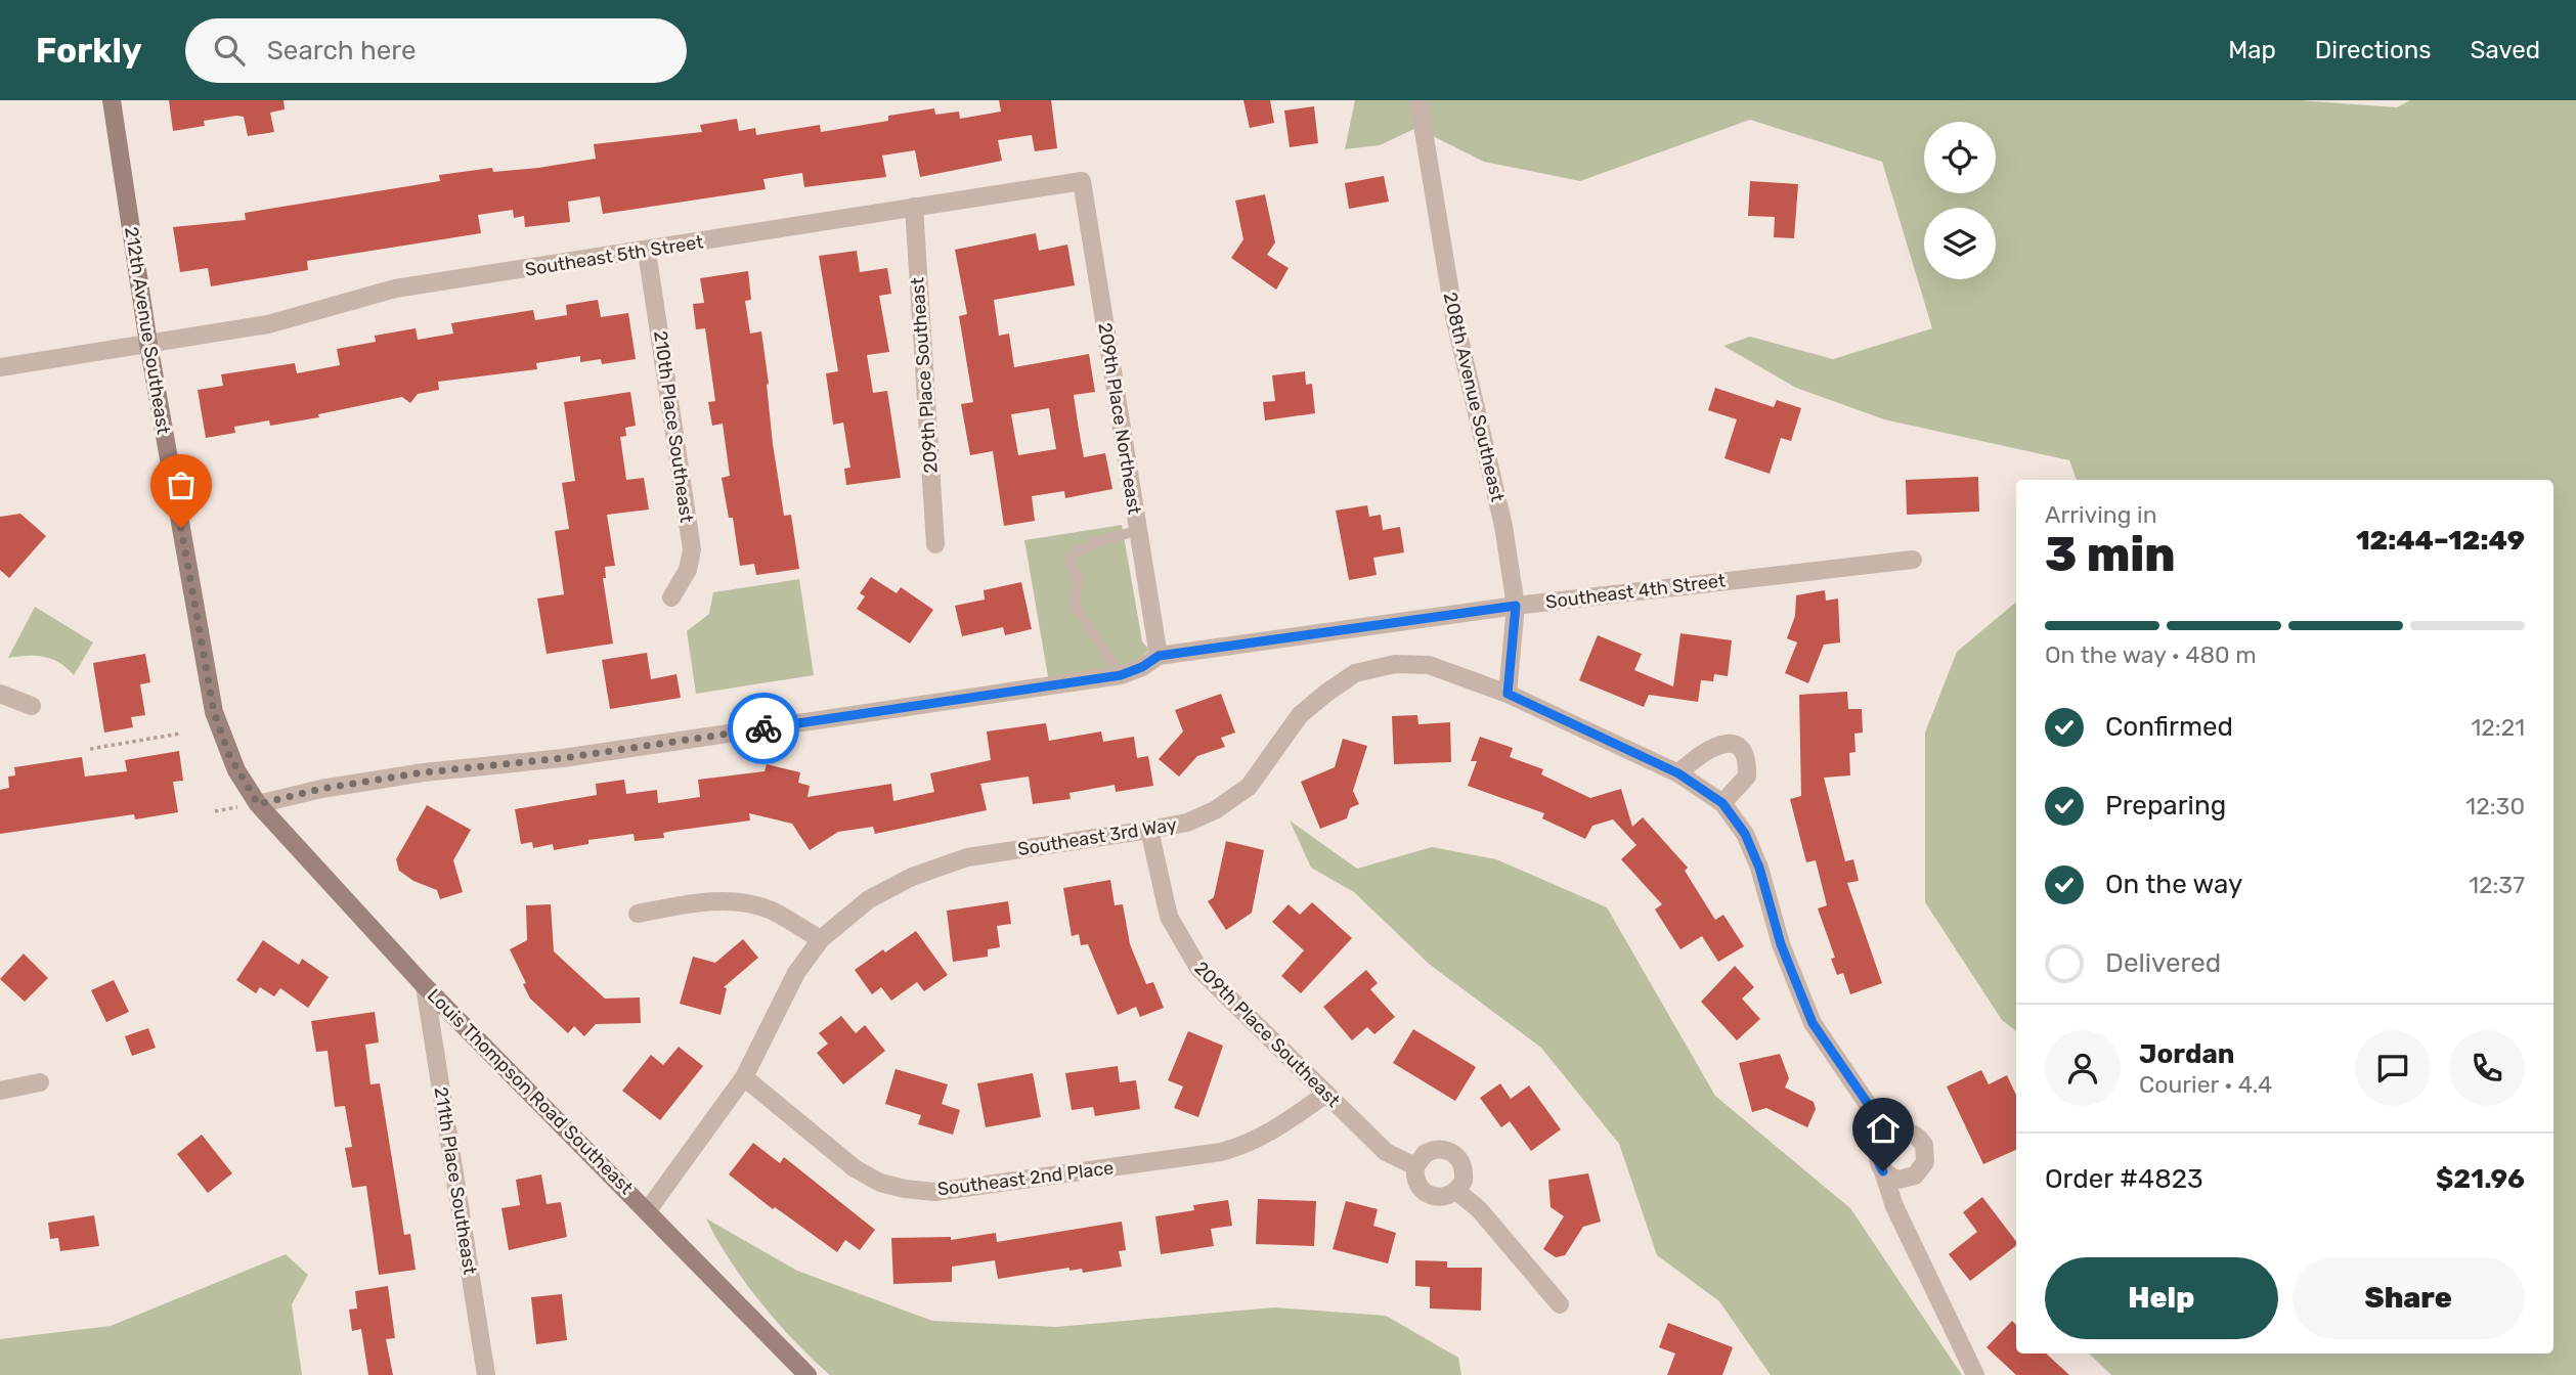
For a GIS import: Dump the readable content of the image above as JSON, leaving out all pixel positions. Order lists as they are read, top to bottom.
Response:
{
  "streets": {
    "street": [
      "Southeast 5th Street",
      "212th Avenue Southeast",
      "209th Place Southeast",
      "208th Avenue Southeast",
      "209th Place Northeast",
      "210th Place Southeast",
      "Southeast 4th Street",
      "Southeast 3rd Way",
      "Louis Thompson Road Southeast",
      "Southeast 2nd Place",
      "211th Place Southeast"
    ]
  },
  "crossings": [
    ["Southeast 5th Street", "212th Avenue Southeast"],
    ["Southeast 5th Street", "209th Place Southeast"],
    ["Southeast 5th Street", "209th Place Northeast"],
    ["Southeast 5th Street", "210th Place Southeast"],
    ["212th Avenue Southeast", "Southeast 4th Street"],
    ["212th Avenue Southeast", "Louis Thompson Road Southeast"],
    ["209th Place Southeast", "Southeast 3rd Way"],
    ["209th Place Southeast", "Southeast 2nd Place"],
    ["208th Avenue Southeast", "Southeast 4th Street"],
    ["208th Avenue Southeast", "Southeast 3rd Way"],
    ["209th Place Northeast", "Southeast 4th Street"],
    ["Southeast 4th Street", "Louis Thompson Road Southeast"],
    ["Southeast 3rd Way", "Louis Thompson Road Southeast"],
    ["Southeast 3rd Way", "Southeast 2nd Place"],
    ["Louis Thompson Road Southeast", "211th Place Southeast"]
  ],
  "page": {
    "header": "Forkly",
    "search": "Search here",
    "nav": ["Map", "Directions", "Saved"],
    "heading": ["3 min", "Arriving in", "12:44–12:49"],
    "panel": [
      "Jordan",
      "Courier · 4.4",
      "Order #4823",
      "$21.96"
    ],
    "bar": "On the way · 480 m",
    "list": [
      ["Confirmed", "12:21"],
      ["Preparing", "12:30"],
      ["On the way", "12:37"],
      "Delivered"
    ],
    "buttons": ["Help", "Share"]
  }
}
